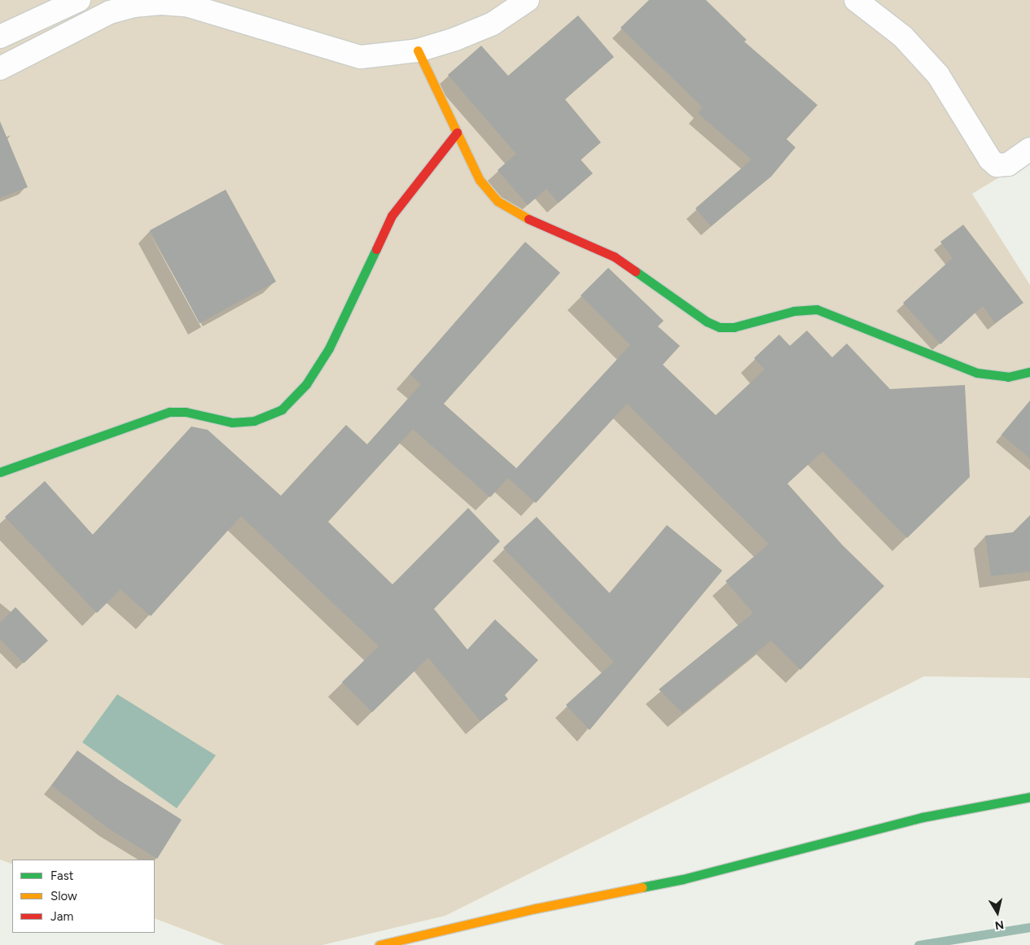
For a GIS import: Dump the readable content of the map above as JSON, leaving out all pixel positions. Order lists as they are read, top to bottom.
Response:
{
  "legend": ["Fast", "Slow", "Jam"],
  "north": "bottom"
}
